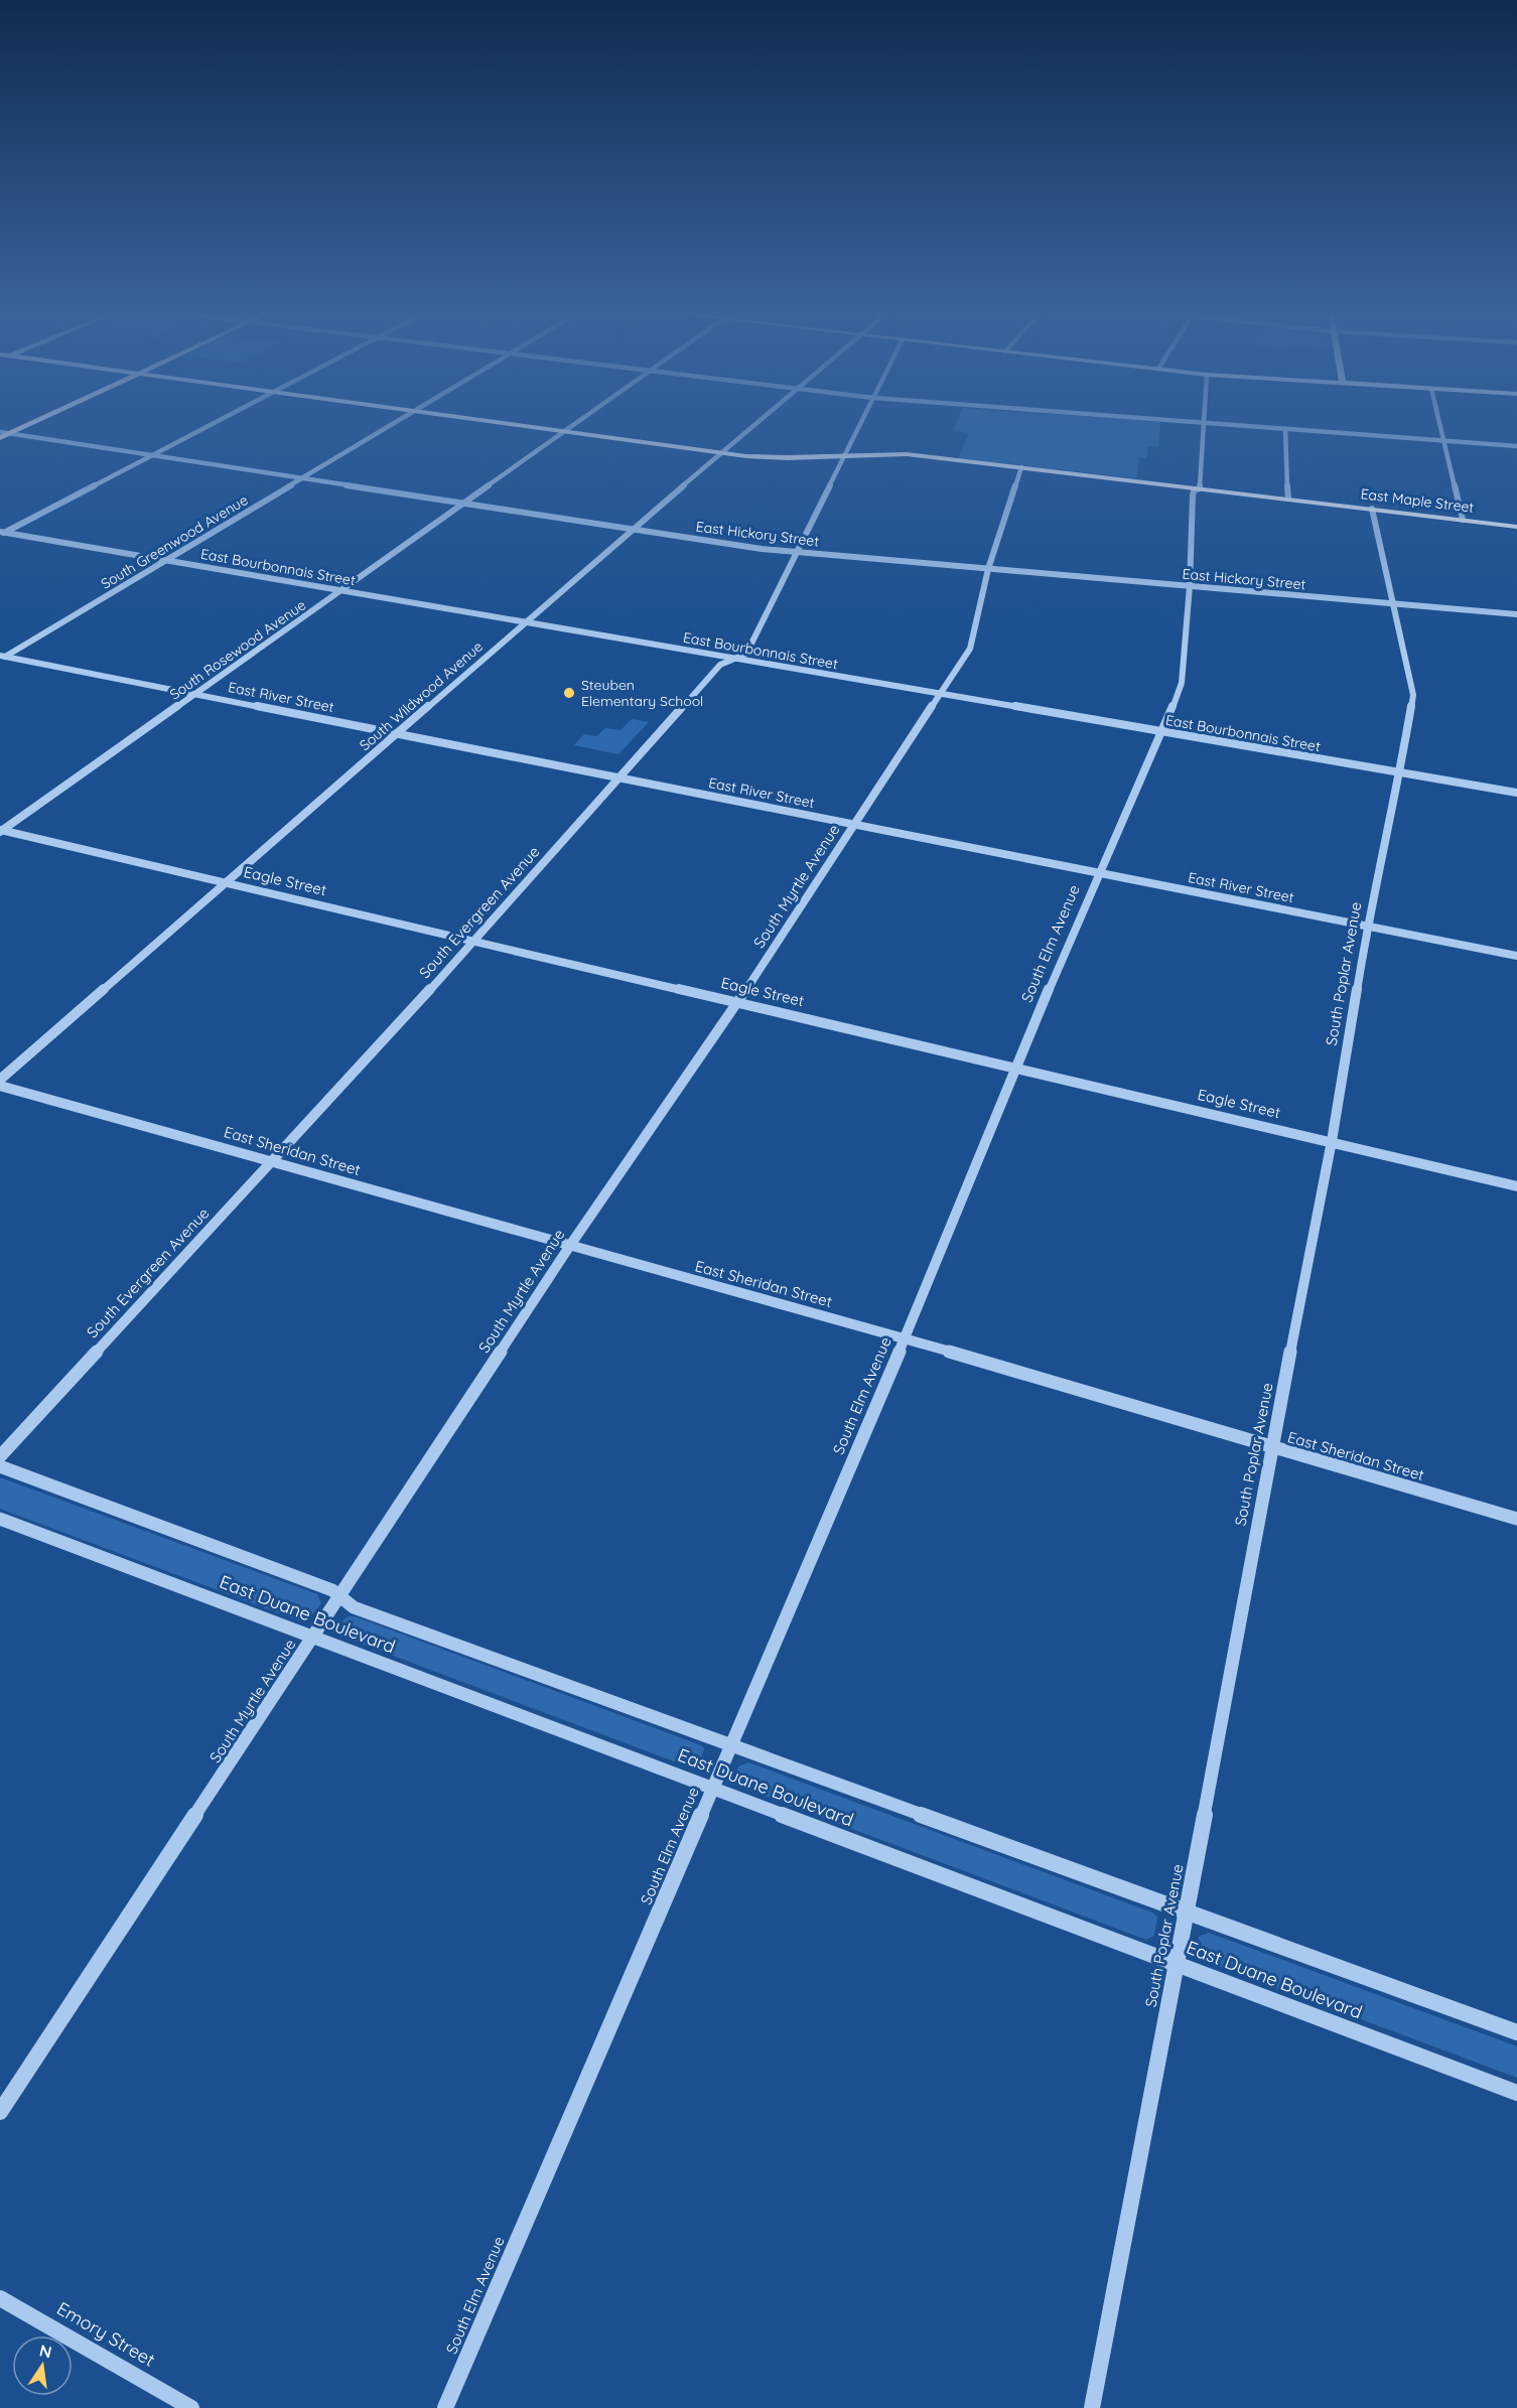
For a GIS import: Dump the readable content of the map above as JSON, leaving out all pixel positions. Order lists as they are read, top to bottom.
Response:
{
  "streets": {
    "main road": ["East Maple Street"],
    "street": [
      "East Hickory Street",
      "South Greenwood Avenue",
      "East Bourbonnais Street",
      "South Rosewood Avenue",
      "South Wildwood Avenue",
      "East River Street",
      "Eagle Street",
      "South Myrtle Avenue",
      "South Evergreen Avenue",
      "South Elm Avenue",
      "South Poplar Avenue",
      "East Sheridan Street",
      "East Duane Boulevard",
      "Emory Street"
    ]
  },
  "crossings": [
    ["East Maple Street", "South Rosewood Avenue"],
    ["East Maple Street", "South Wildwood Avenue"],
    ["East Maple Street", "South Myrtle Avenue"],
    ["East Maple Street", "South Evergreen Avenue"],
    ["East Maple Street", "South Elm Avenue"],
    ["East Maple Street", "South Poplar Avenue"],
    ["East Hickory Street", "South Greenwood Avenue"],
    ["East Hickory Street", "South Rosewood Avenue"],
    ["East Hickory Street", "South Wildwood Avenue"],
    ["East Hickory Street", "South Myrtle Avenue"],
    ["East Hickory Street", "South Evergreen Avenue"],
    ["East Hickory Street", "South Elm Avenue"],
    ["East Hickory Street", "South Poplar Avenue"],
    ["South Greenwood Avenue", "East Bourbonnais Street"],
    ["South Greenwood Avenue", "East River Street"],
    ["East Bourbonnais Street", "South Rosewood Avenue"],
    ["East Bourbonnais Street", "South Wildwood Avenue"],
    ["East Bourbonnais Street", "South Myrtle Avenue"],
    ["East Bourbonnais Street", "South Evergreen Avenue"],
    ["East Bourbonnais Street", "South Elm Avenue"],
    ["East Bourbonnais Street", "South Poplar Avenue"],
    ["South Rosewood Avenue", "East River Street"],
    ["South Rosewood Avenue", "Eagle Street"],
    ["South Wildwood Avenue", "East River Street"],
    ["South Wildwood Avenue", "Eagle Street"],
    ["East River Street", "South Myrtle Avenue"],
    ["East River Street", "South Evergreen Avenue"],
    ["East River Street", "South Elm Avenue"],
    ["East River Street", "South Poplar Avenue"],
    ["Eagle Street", "South Myrtle Avenue"],
    ["Eagle Street", "South Evergreen Avenue"],
    ["Eagle Street", "South Elm Avenue"],
    ["Eagle Street", "South Poplar Avenue"],
    ["South Myrtle Avenue", "East Sheridan Street"],
    ["South Myrtle Avenue", "East Duane Boulevard"],
    ["South Evergreen Avenue", "East Sheridan Street"],
    ["South Elm Avenue", "East Sheridan Street"],
    ["South Elm Avenue", "East Duane Boulevard"],
    ["South Poplar Avenue", "East Sheridan Street"],
    ["South Poplar Avenue", "East Duane Boulevard"]
  ],
  "places": ["Steuben Elementary School"],
  "north": "top"
}
